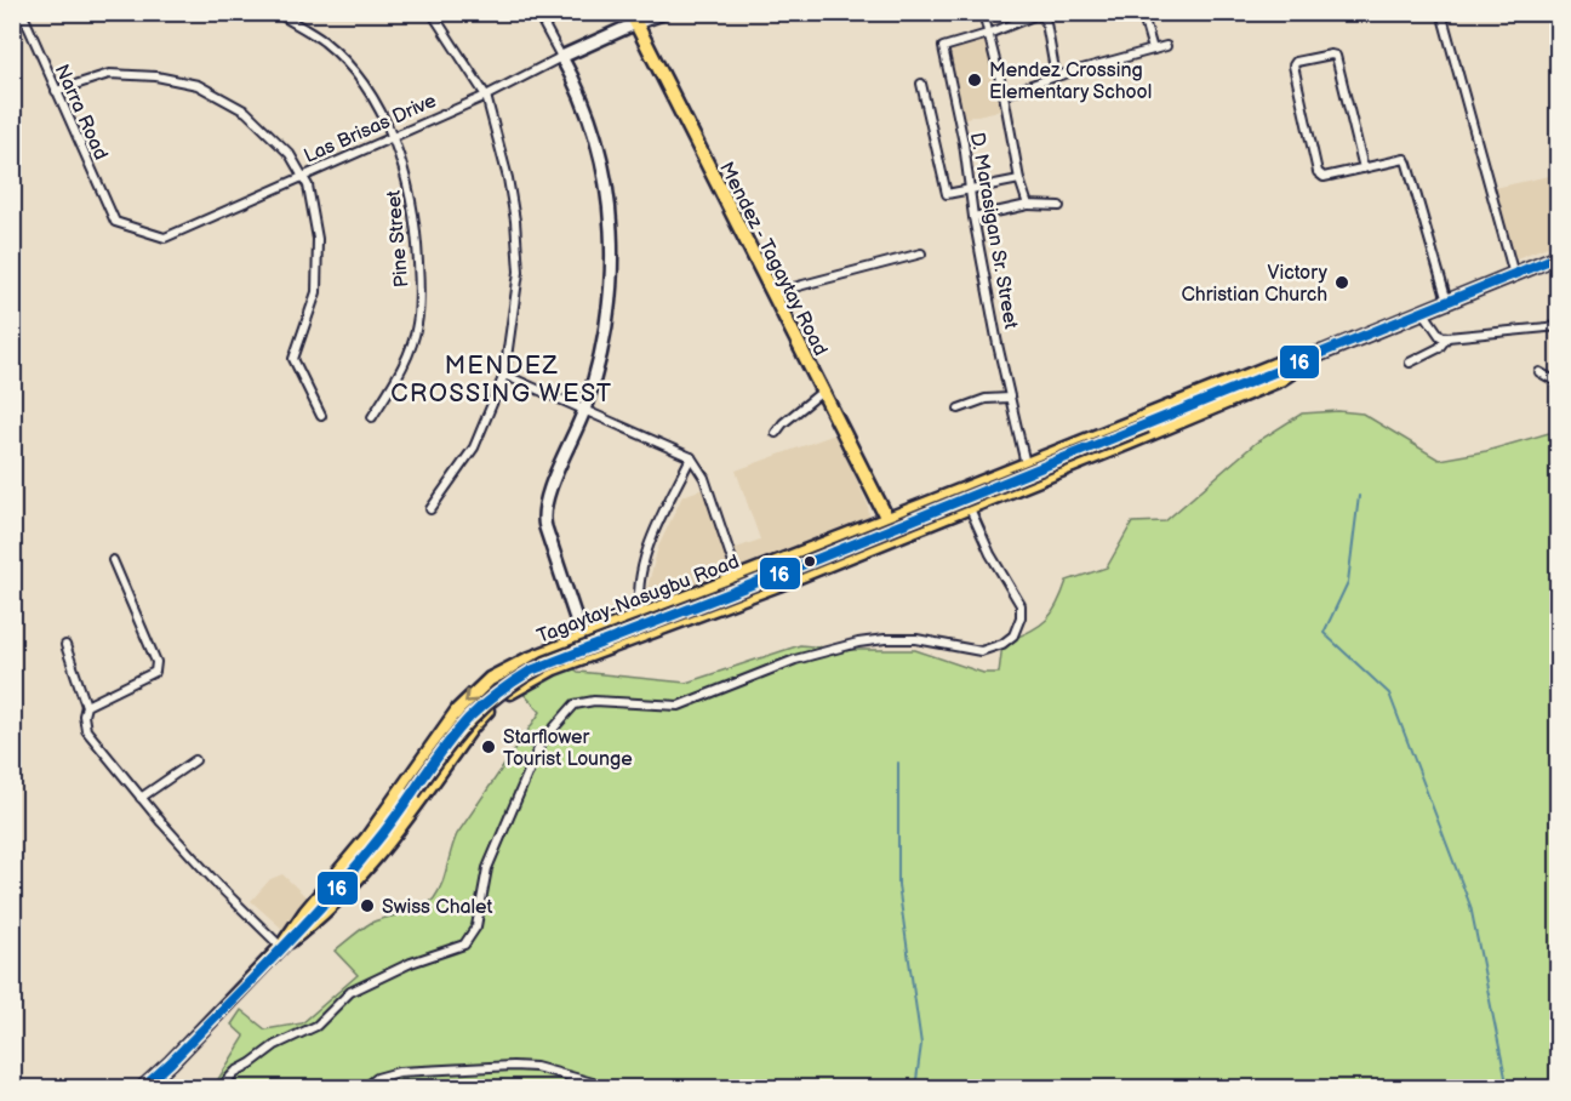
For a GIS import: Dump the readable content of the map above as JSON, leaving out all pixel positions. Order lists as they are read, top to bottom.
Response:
{
  "streets": {
    "main road": ["Mendez - Tagaytay Road", "Tagaytay-Nasugbu Road"],
    "street": [
      "Narra Road",
      "Las Brisas Drive",
      "D. Marasigan Sr. Street",
      "Pine Street"
    ]
  },
  "crossings": [
    ["Narra Road", "Las Brisas Drive"],
    ["Las Brisas Drive", "Pine Street"],
    ["Las Brisas Drive", "Mendez - Tagaytay Road"],
    ["D. Marasigan Sr. Street", "Tagaytay-Nasugbu Road"],
    ["Mendez - Tagaytay Road", "Tagaytay-Nasugbu Road"]
  ],
  "districts": ["MENDEZ CROSSING WEST"],
  "places": [
    "Mendez Crossing Elementary School",
    "Victory Christian Church",
    "Starflower Tourist Lounge",
    "Swiss Chalet"
  ],
  "lines": ["transit line 16"]
}
